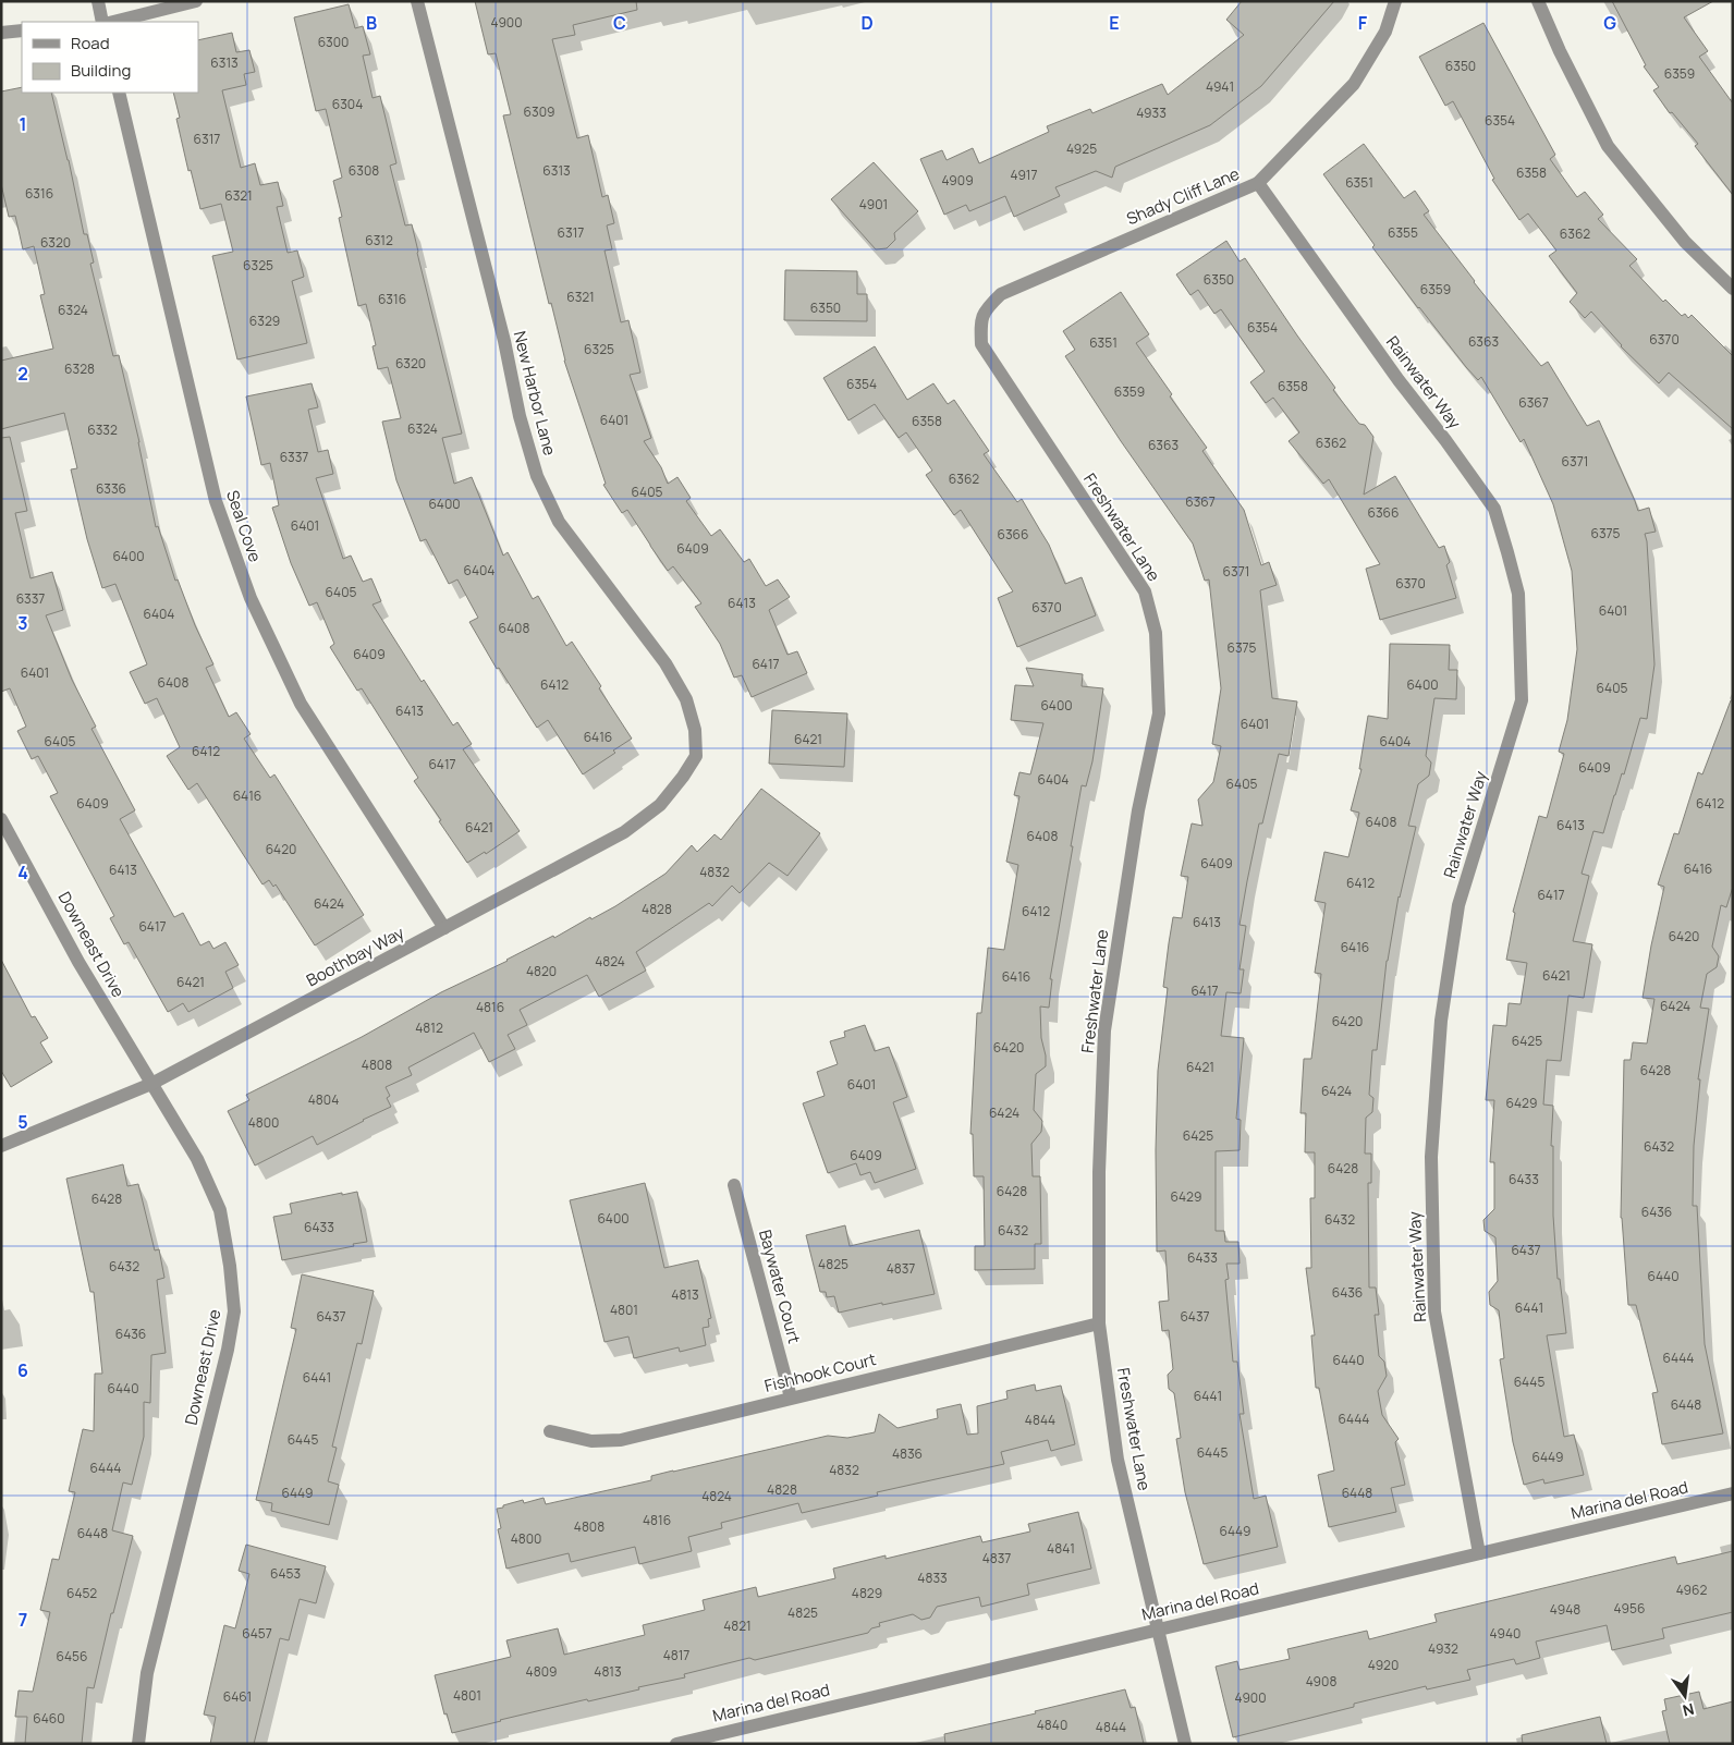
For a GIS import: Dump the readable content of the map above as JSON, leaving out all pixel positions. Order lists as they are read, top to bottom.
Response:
{
  "streets": {
    "street": [
      "Shady Cliff Lane",
      "Rainwater Way",
      "New Harbor Lane",
      "Seal Cove",
      "Freshwater Lane",
      "Downeast Drive",
      "Boothbay Way",
      "Baywater Court",
      "Fishhook Court",
      "Marina del Road"
    ]
  },
  "crossings": [
    ["Shady Cliff Lane", "Rainwater Way"],
    ["Shady Cliff Lane", "Freshwater Lane"],
    ["Rainwater Way", "Marina del Road"],
    ["New Harbor Lane", "Boothbay Way"],
    ["Seal Cove", "Boothbay Way"],
    ["Freshwater Lane", "Fishhook Court"],
    ["Freshwater Lane", "Marina del Road"],
    ["Downeast Drive", "Boothbay Way"],
    ["Baywater Court", "Fishhook Court"]
  ],
  "house_numbers": [
    "4900",
    "6300",
    "6313",
    "6350",
    "6359",
    "4941",
    "6304",
    "6309",
    "4933",
    "6354",
    "6317",
    "4925",
    "6308",
    "6313",
    "6358",
    "4917",
    "4909",
    "6351",
    "6316",
    "6321",
    "4901",
    "6317",
    "6355",
    "6362",
    "6312",
    "6320",
    "6325",
    "6350",
    "6359",
    "6321",
    "6316",
    "6350",
    "6324",
    "6329",
    "6354",
    "6370",
    "6363",
    "6351",
    "6325",
    "6320",
    "6328",
    "6354",
    "6358",
    "6359",
    "6367",
    "6401",
    "6358",
    "6324",
    "6332",
    "6362",
    "6363",
    "6337",
    "6371",
    "6362",
    "6336",
    "6405",
    "6367",
    "6400",
    "6366",
    "6401",
    "6375",
    "6366",
    "6409",
    "6400",
    "6404",
    "6371",
    "6370",
    "6405",
    "6337",
    "6413",
    "6370",
    "6401",
    "6404",
    "6408",
    "6375",
    "6409",
    "6417",
    "6401",
    "6408",
    "6412",
    "6400",
    "6405",
    "6400",
    "6413",
    "6401",
    "6416",
    "6421",
    "6405",
    "6404",
    "6412",
    "6417",
    "6409",
    "6404",
    "6405",
    "6416",
    "6409",
    "6412",
    "6408",
    "6413",
    "6421",
    "6408",
    "6420",
    "6409",
    "6416",
    "6413",
    "4832",
    "6412",
    "6417",
    "6424",
    "4828",
    "6412",
    "6413",
    "6417",
    "6420",
    "6416",
    "4824",
    "4820",
    "6421",
    "6416",
    "6421",
    "6417",
    "6424",
    "4816",
    "6420",
    "4812",
    "6425",
    "6420",
    "4808",
    "6421",
    "6428",
    "6401",
    "6424",
    "4804",
    "6429",
    "6424",
    "4800",
    "6425",
    "6432",
    "6409",
    "6428",
    "6433",
    "6428",
    "6429",
    "6428",
    "6436",
    "6400",
    "6432",
    "6433",
    "6432",
    "6437",
    "6433",
    "4825",
    "6432",
    "4837",
    "6440",
    "6436",
    "4813",
    "6441",
    "4801",
    "6437",
    "6437",
    "6436",
    "6444",
    "6440",
    "6441",
    "6445",
    "6440",
    "6441",
    "6448",
    "6444",
    "4844",
    "6445",
    "6445",
    "4836",
    "6449",
    "6444",
    "4832",
    "4828",
    "6449",
    "6448",
    "4824",
    "4816",
    "4808",
    "6449",
    "6448",
    "4800",
    "4841",
    "4837",
    "6453",
    "4833",
    "4962",
    "6452",
    "4829",
    "4956",
    "4948",
    "4825",
    "4821",
    "6457",
    "4940",
    "4932",
    "4817",
    "6456",
    "4920",
    "4809",
    "4813",
    "4908",
    "4801",
    "6461",
    "4900",
    "6460",
    "4840",
    "4844"
  ],
  "legend": ["Road", "Building"],
  "north": "bottom",
  "grid": {
    "columns": [
      "B",
      "C",
      "D",
      "E",
      "F",
      "G"
    ],
    "rows": [
      "1",
      "2",
      "3",
      "4",
      "5",
      "6",
      "7"
    ]
  }
}
